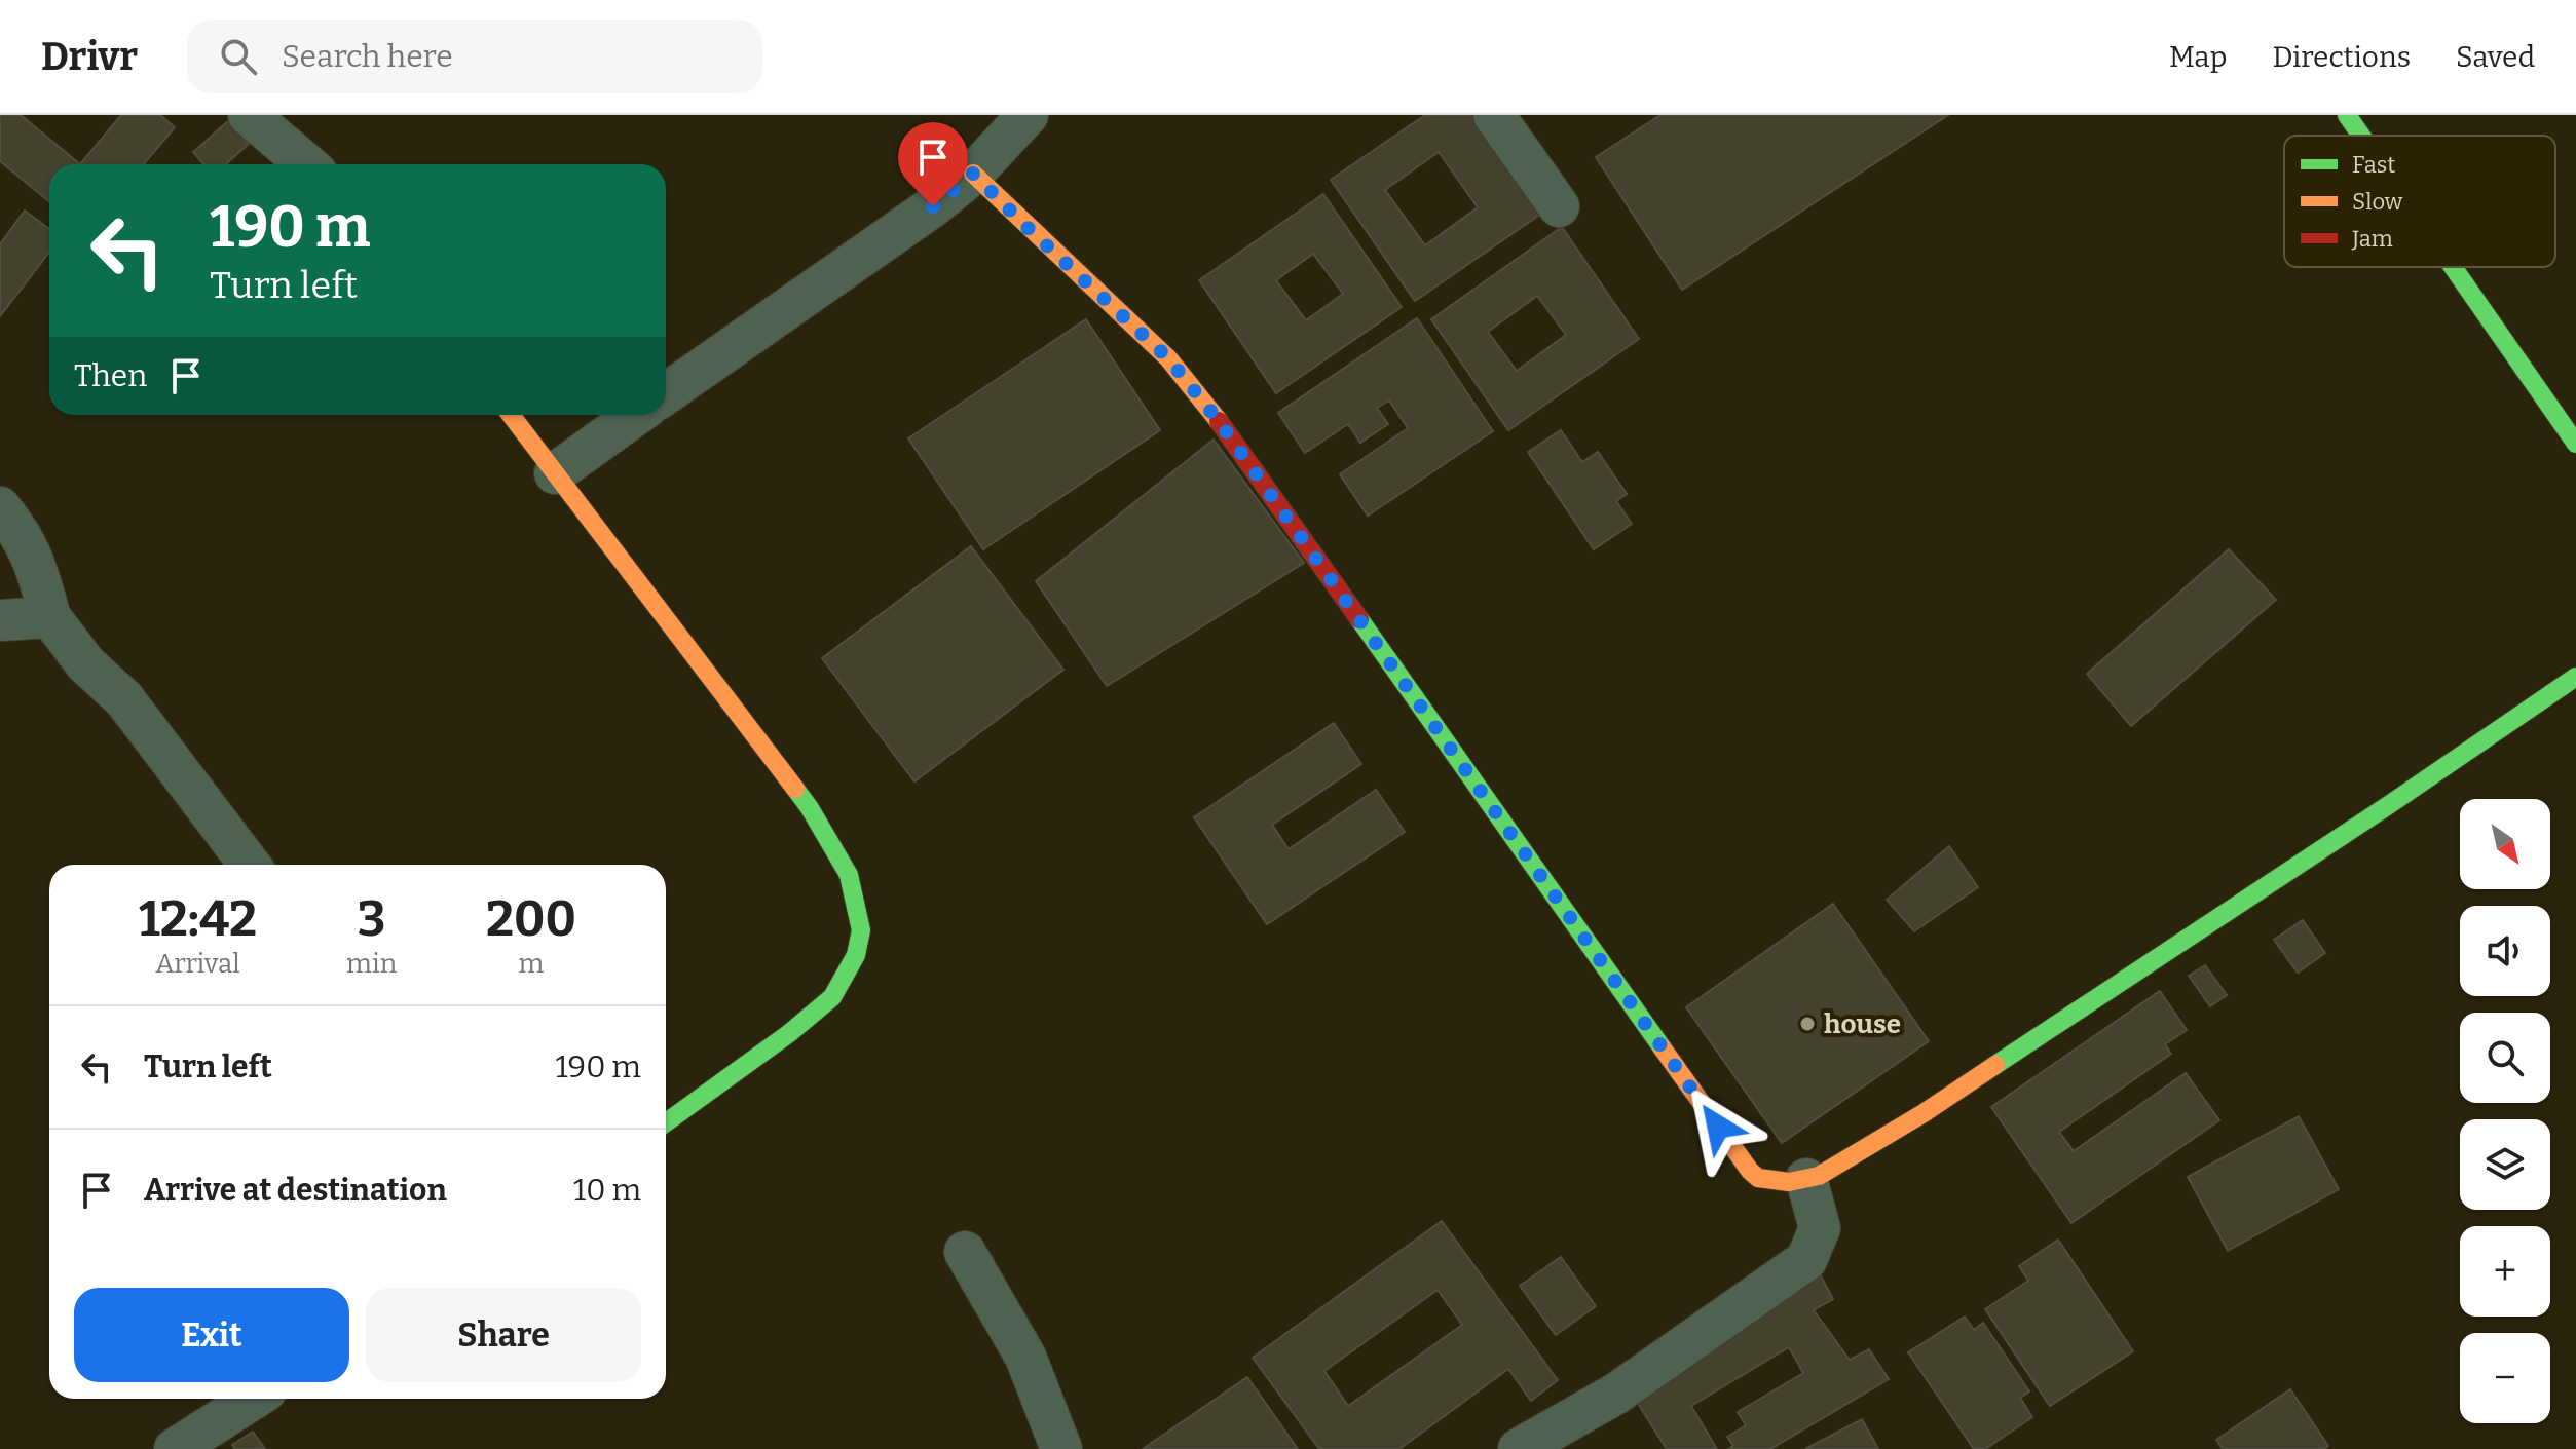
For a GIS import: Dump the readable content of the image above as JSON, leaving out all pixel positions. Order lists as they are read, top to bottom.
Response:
{
  "places": ["house"],
  "legend": ["Fast", "Slow", "Jam"],
  "north": "bottom right",
  "page": {
    "header": "Drivr",
    "search": "Search here",
    "nav": ["Map", "Directions", "Saved"],
    "turn": ["190 m", "Turn left"],
    "then": "Then",
    "map_buttons": ["+", "−"],
    "eta": [
      "12:42",
      "Arrival",
      "3",
      "min",
      "200",
      "m"
    ],
    "list": [
      {
        "name": "Turn left",
        "value": "190 m"
      },
      {
        "name": "Arrive at destination",
        "value": "10 m"
      }
    ],
    "buttons": ["Exit", "Share"]
  }
}
